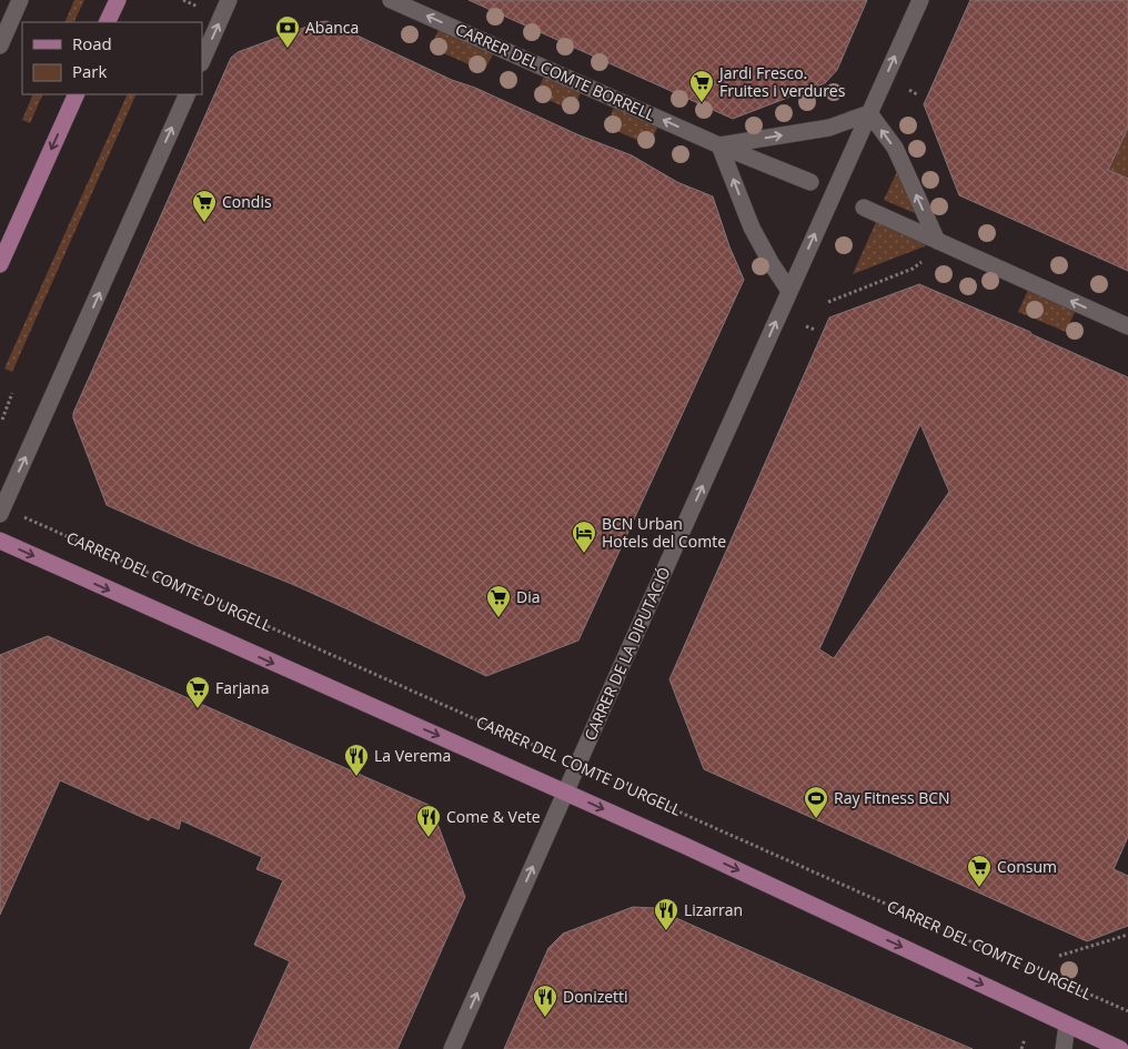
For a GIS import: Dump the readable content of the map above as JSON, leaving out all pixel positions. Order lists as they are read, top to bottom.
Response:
{
  "streets": {
    "main road": ["CARRER DEL COMTE D'URGELL"],
    "street": ["CARRER DEL COMTE BORRELL", "CARRER DE LA DIPUTACIÓ"]
  },
  "crossings": [
    ["CARRER DEL COMTE D'URGELL", "CARRER DE LA DIPUTACIÓ"]
  ],
  "one_way": ["CARRER DEL COMTE BORRELL", "CARRER DE LA DIPUTACIÓ"],
  "places": {
    "bank": ["Abanca"],
    "supermarket": [
      "Jardi Fresco. Fruites i verdures",
      "Condis",
      "Dia",
      "Farjana",
      "Consum"
    ],
    "hotel": ["BCN Urban Hotels del Comte"],
    "restaurant": [
      "La Verema",
      "Come & Vete",
      "Lizarran",
      "Donizetti"
    ],
    "sports": ["Ray Fitness BCN"]
  },
  "legend": ["Road", "Park"]
}
